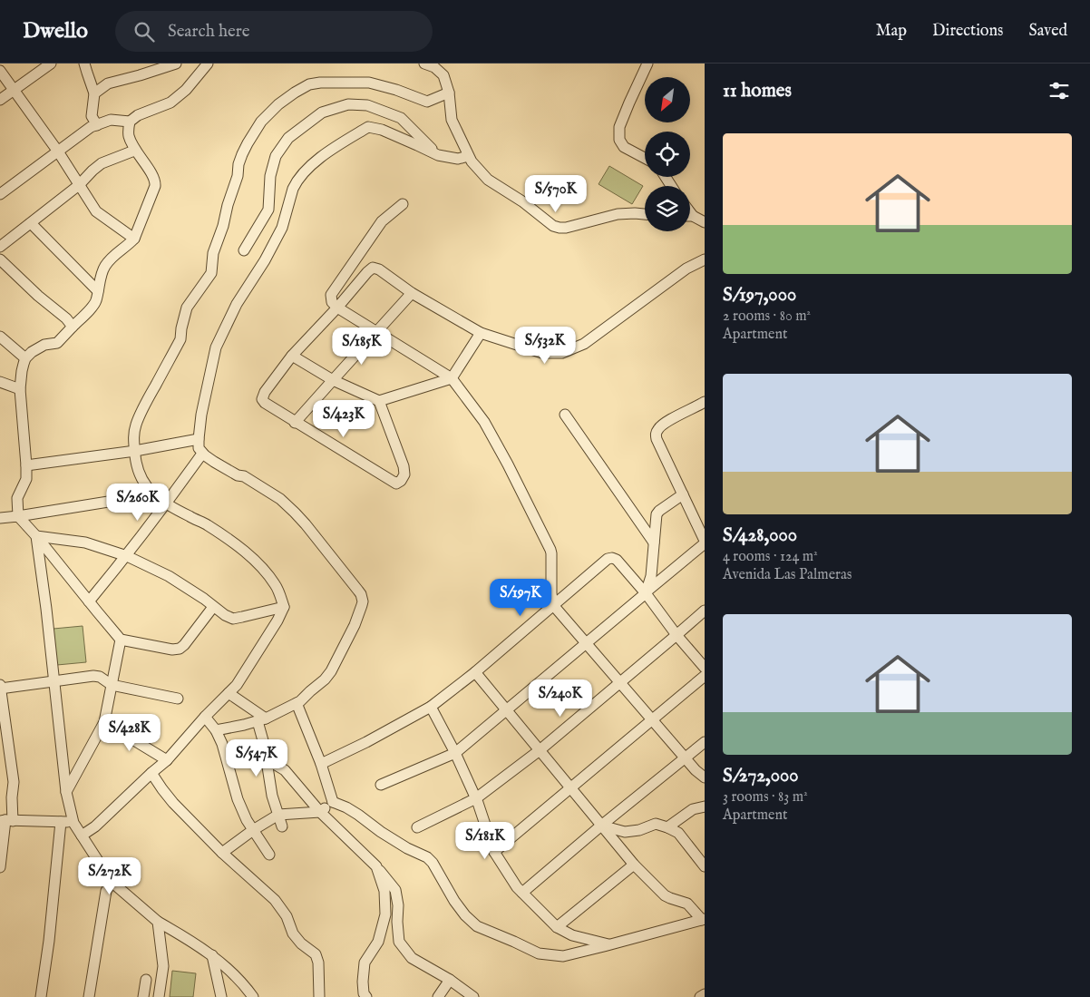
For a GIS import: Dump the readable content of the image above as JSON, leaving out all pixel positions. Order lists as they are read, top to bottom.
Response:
{
  "north": "bottom left",
  "page": {
    "header": "Dwello",
    "search": "Search here",
    "nav": ["Map", "Directions", "Saved"],
    "heading": "11 homes",
    "list": [
      {
        "name": "S/197,000",
        "note": "2 rooms · 80 m² · Apartment"
      },
      {
        "name": "S/428,000",
        "note": "4 rooms · 124 m² · Avenida Las Palmeras"
      },
      {
        "name": "S/272,000",
        "note": "3 rooms · 83 m² · Apartment"
      }
    ],
    "price": [
      "S/570K",
      "S/532K",
      "S/185K",
      "S/423K",
      "S/260K",
      "S/197K",
      "S/240K",
      "S/428K",
      "S/547K",
      "S/181K",
      "S/272K"
    ]
  }
}
